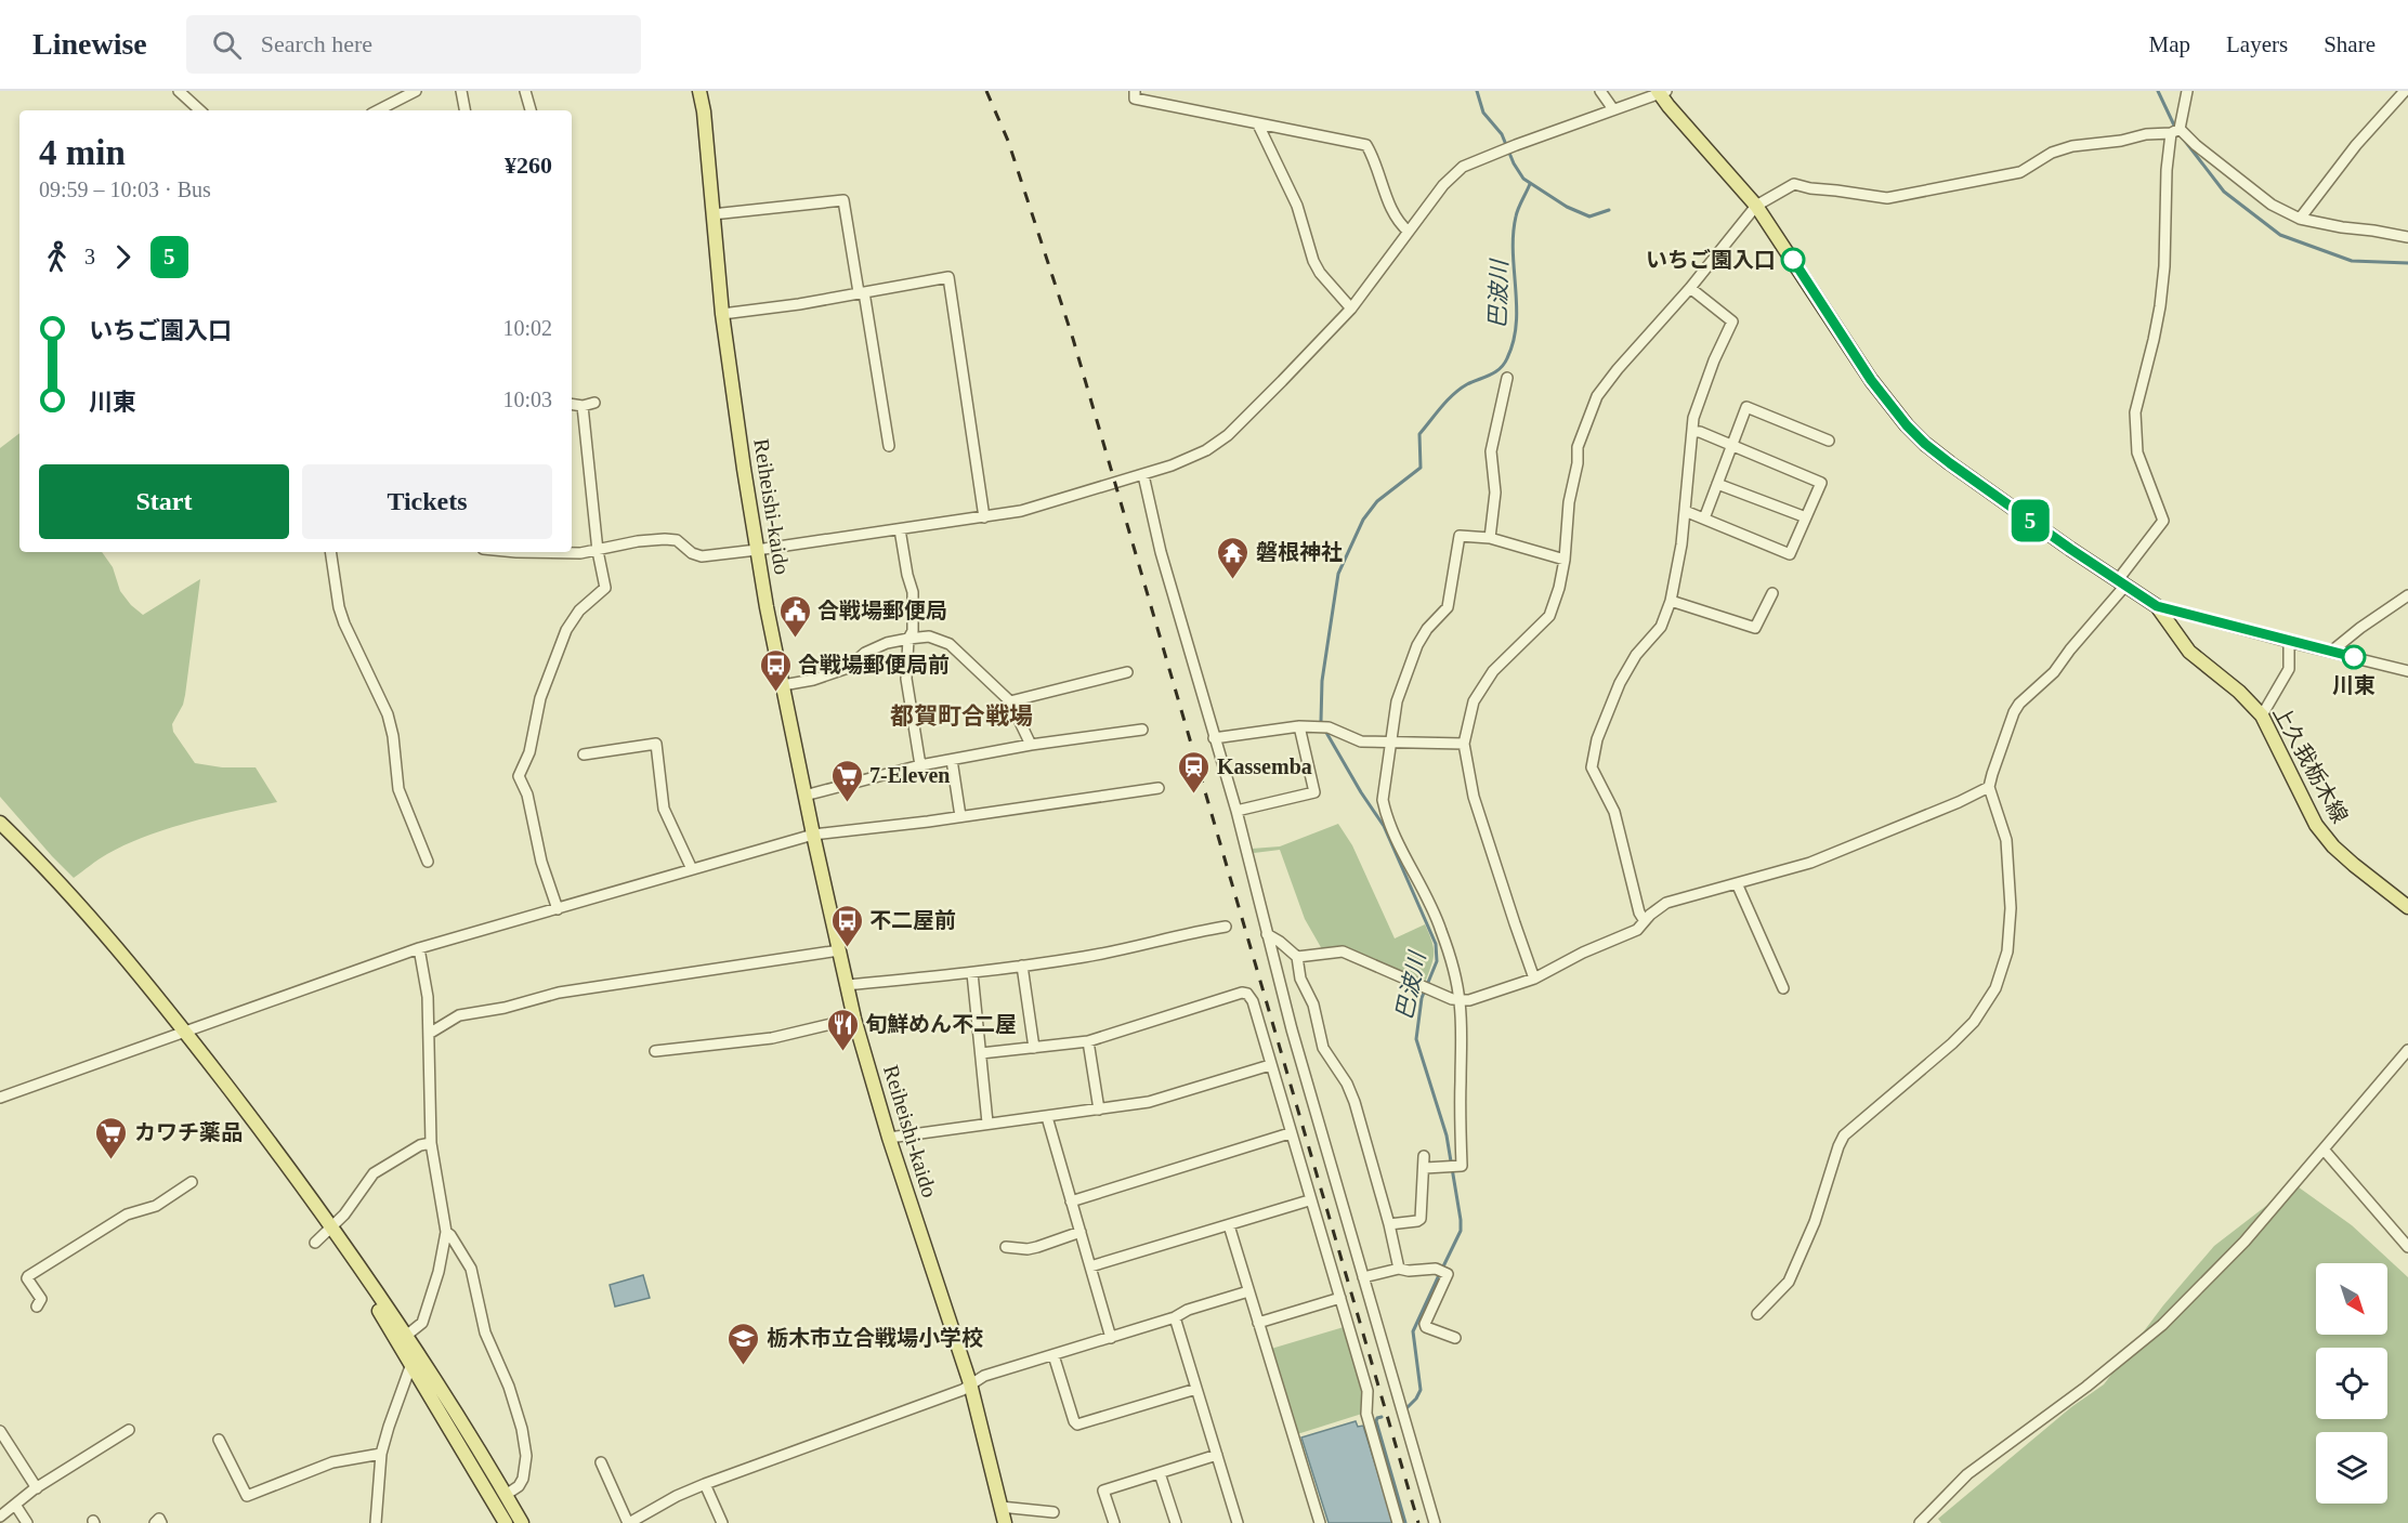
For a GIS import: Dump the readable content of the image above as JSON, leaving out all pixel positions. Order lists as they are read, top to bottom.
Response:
{
  "streets": {
    "main road": ["Reiheishi-kaido", "上久我栃木線"]
  },
  "districts": ["都賀町合戦場"],
  "water": ["巴波川"],
  "places": {
    "other": ["いちご園入口", "川東"],
    "temple": ["磐根神社"],
    "public building": ["合戦場郵便局"],
    "bus stop": ["合戦場郵便局前", "不二屋前"],
    "station": ["Kassemba"],
    "supermarket": ["7-Eleven", "カワチ薬品"],
    "restaurant": ["旬鮮めん不二屋"],
    "school or university": ["栃木市立合戦場小学校"]
  },
  "lines": ["bus line 5"],
  "north": "bottom right",
  "page": {
    "header": "Linewise",
    "search": "Search here",
    "nav": ["Map", "Layers", "Share"],
    "on_map": "5",
    "heading": ["4 min", "09:59 – 10:03 · Bus", "¥260"],
    "legs": ["3", "5"],
    "list": [
      {
        "name": "いちご園入口",
        "value": "10:02"
      },
      {
        "name": "川東",
        "value": "10:03"
      }
    ],
    "buttons": ["Start", "Tickets"]
  }
}
